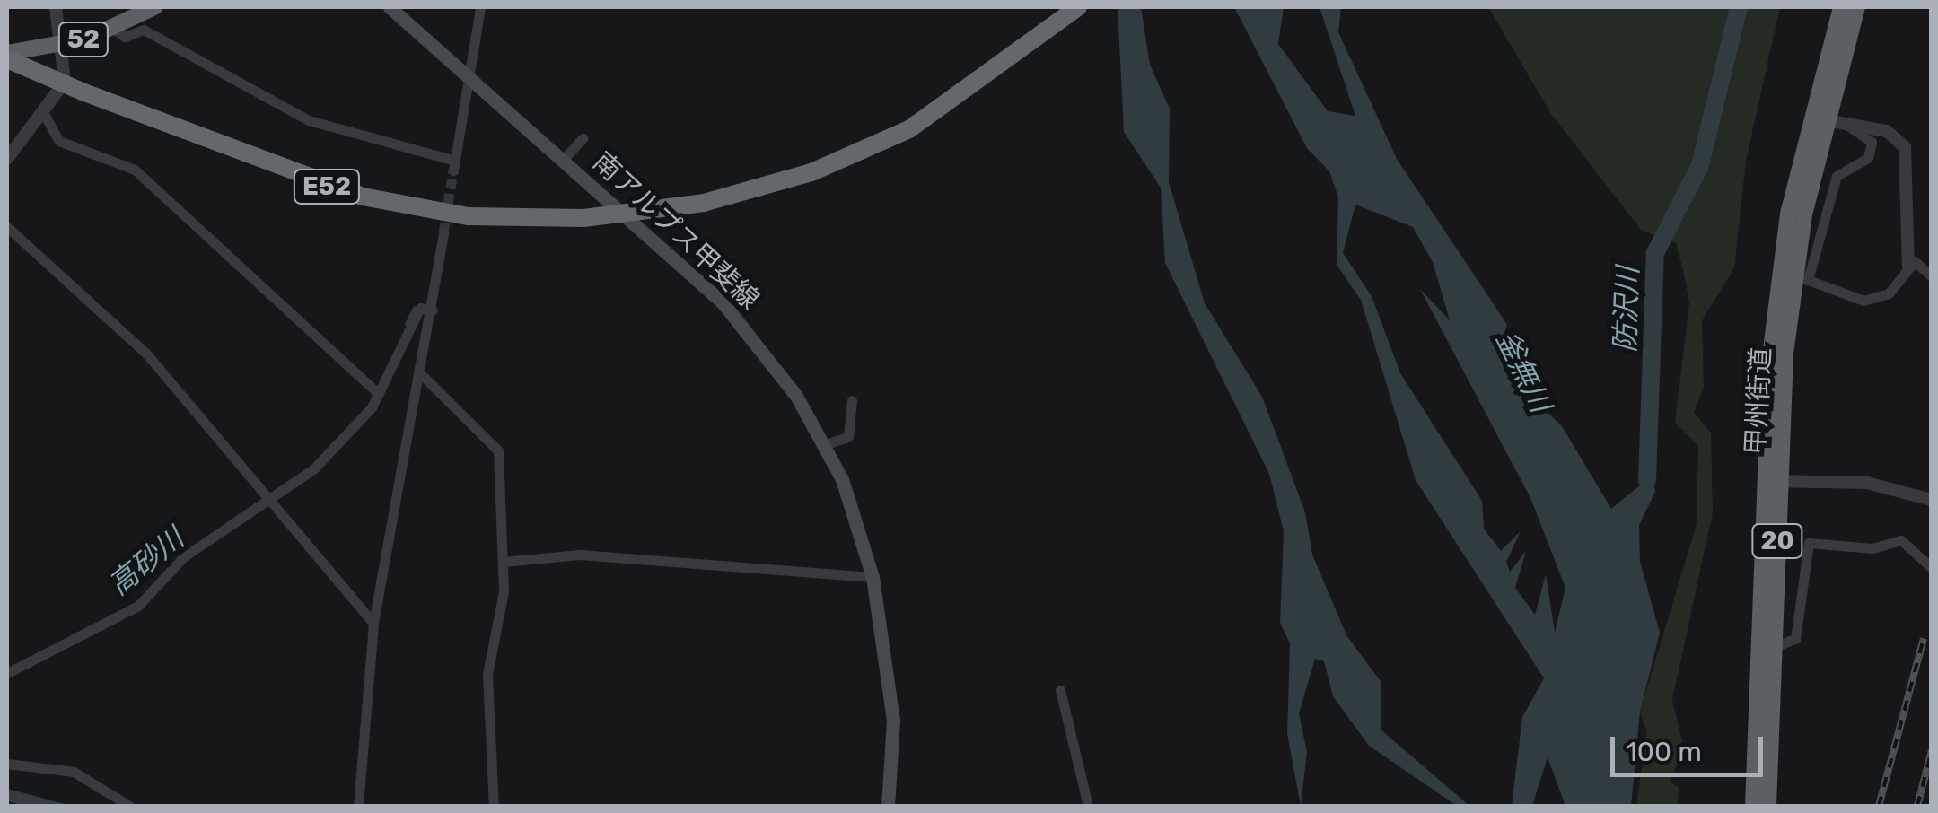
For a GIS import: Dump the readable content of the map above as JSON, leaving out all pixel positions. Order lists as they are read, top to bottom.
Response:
{
  "streets": {
    "highway": [
      "52",
      "E52",
      "甲州街道",
      "20"
    ],
    "main road": ["南アルプス甲斐線"]
  },
  "crossings": [
    ["52", "E52"]
  ],
  "water": ["防沢川", "釜無川", "高砂川"],
  "scale_bar": "100 m"
}
